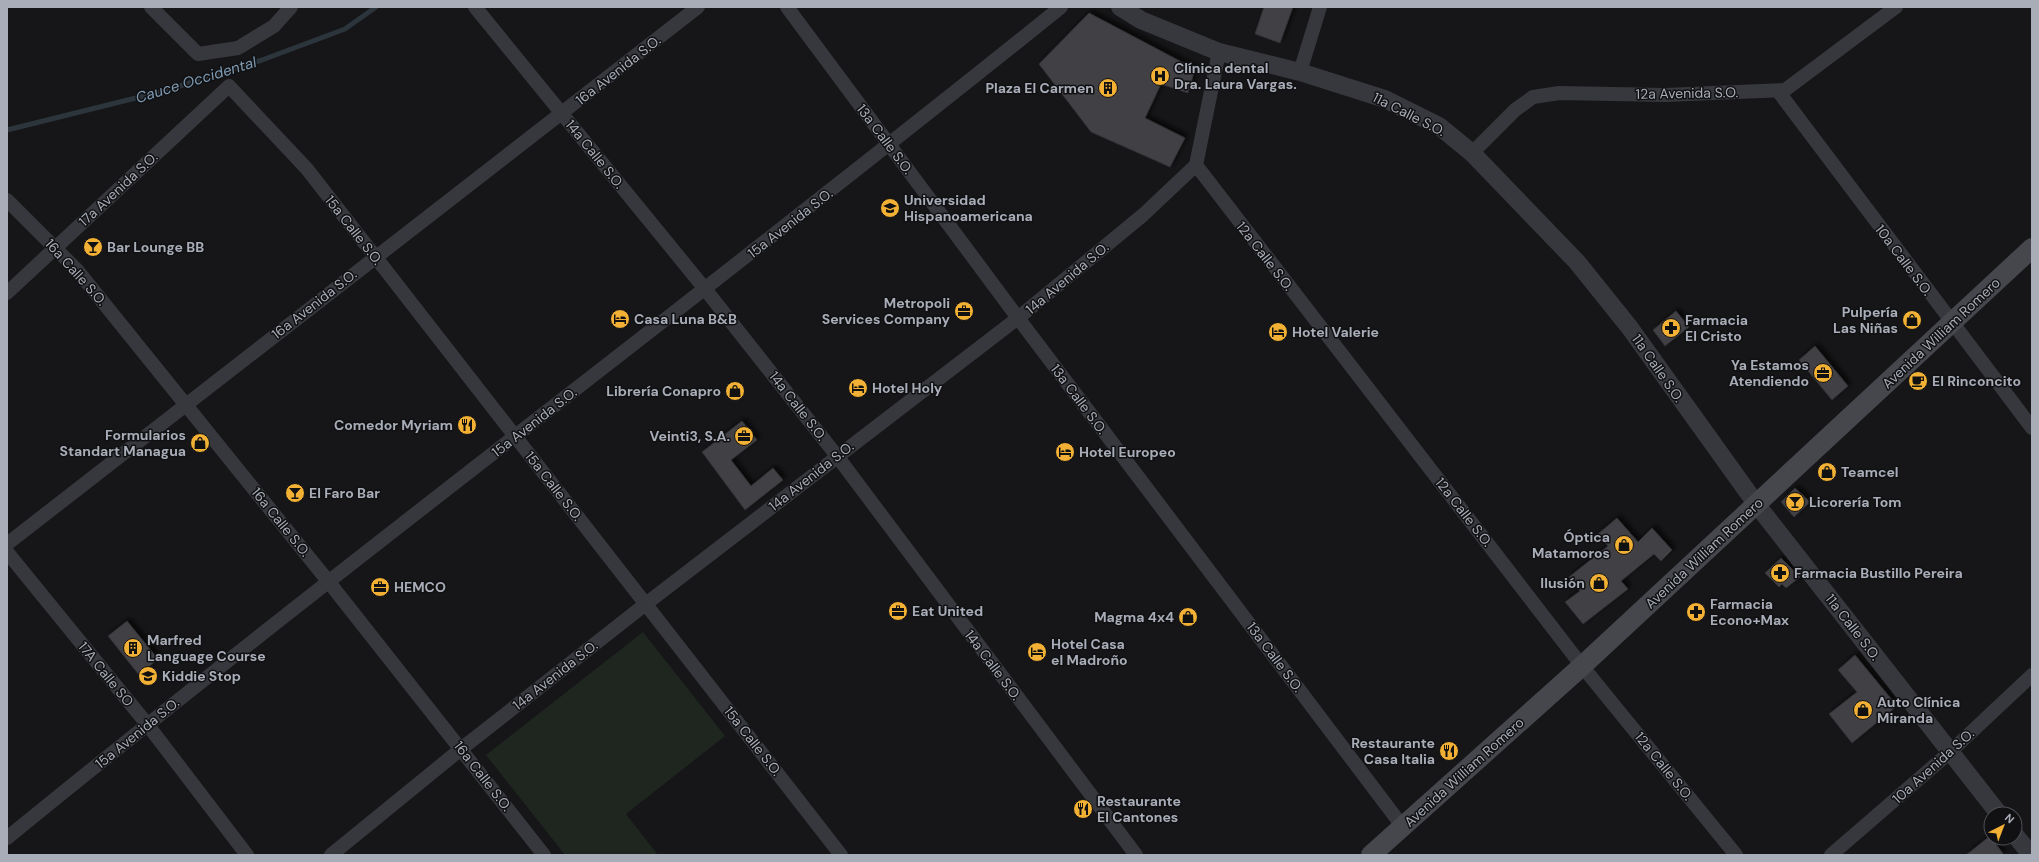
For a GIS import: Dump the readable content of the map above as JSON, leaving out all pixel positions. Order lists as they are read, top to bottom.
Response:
{
  "streets": {
    "main road": ["Avenida William Romero"],
    "street": [
      "16a Avenida S.O.",
      "12a Avenida S.O.",
      "11a Calle S.O.",
      "13a Calle S.O.",
      "14a Calle S.O.",
      "17a Avenida S.O.",
      "15a Avenida S.O.",
      "15a Calle S.O.",
      "12a Calle S.O.",
      "10a Calle S.O.",
      "16a Calle S.O.",
      "14a Avenida S.O.",
      "17A Calle SO",
      "10a Avenida S.O."
    ]
  },
  "crossings": [
    ["16a Avenida S.O.", "14a Calle S.O."],
    ["16a Avenida S.O.", "15a Calle S.O."],
    ["16a Avenida S.O.", "16a Calle S.O."],
    ["12a Avenida S.O.", "11a Calle S.O."],
    ["12a Avenida S.O.", "10a Calle S.O."],
    ["11a Calle S.O.", "Avenida William Romero"],
    ["11a Calle S.O.", "10a Avenida S.O."],
    ["13a Calle S.O.", "15a Avenida S.O."],
    ["13a Calle S.O.", "14a Avenida S.O."],
    ["13a Calle S.O.", "Avenida William Romero"],
    ["14a Calle S.O.", "15a Avenida S.O."],
    ["14a Calle S.O.", "14a Avenida S.O."],
    ["17a Avenida S.O.", "15a Calle S.O."],
    ["17a Avenida S.O.", "16a Calle S.O."],
    ["15a Avenida S.O.", "15a Calle S.O."],
    ["15a Avenida S.O.", "16a Calle S.O."],
    ["15a Avenida S.O.", "17A Calle SO"],
    ["15a Calle S.O.", "14a Avenida S.O."],
    ["12a Calle S.O.", "14a Avenida S.O."],
    ["12a Calle S.O.", "Avenida William Romero"],
    ["10a Calle S.O.", "Avenida William Romero"],
    ["16a Calle S.O.", "14a Avenida S.O."]
  ],
  "water": ["Cauce Occidental"],
  "places": {
    "hospital": ["Clínica dental Dra. Laura Vargas."],
    "building": ["Plaza El Carmen", "Marfred Language Course"],
    "school or university": ["Universidad Hispanoamericana", "Kiddie Stop"],
    "bar": ["Bar Lounge BB", "El Faro Bar", "Licorería Tom"],
    "office": [
      "Metropoli Services Company",
      "Ya Estamos Atendiendo",
      "Veinti3, S.A.",
      "HEMCO",
      "Eat United"
    ],
    "hotel": [
      "Casa Luna B&B",
      "Hotel Valerie",
      "Hotel Holy",
      "Hotel Europeo",
      "Hotel Casa el Madroño"
    ],
    "shop": [
      "Pulpería Las Niñas",
      "Librería Conapro",
      "Formularios Standart Managua",
      "Teamcel",
      "Óptica Matamoros",
      "Ilusión",
      "Magma 4x4",
      "Auto Clínica Miranda"
    ],
    "pharmacy": ["Farmacia El Cristo", "Farmacia Bustillo Pereira", "Farmacia Econo+Max"],
    "cafe": ["El Rinconcito"],
    "restaurant": ["Comedor Myriam", "Restaurante Casa Italia", "Restaurante El Cantones"]
  },
  "north": "top right"
}
